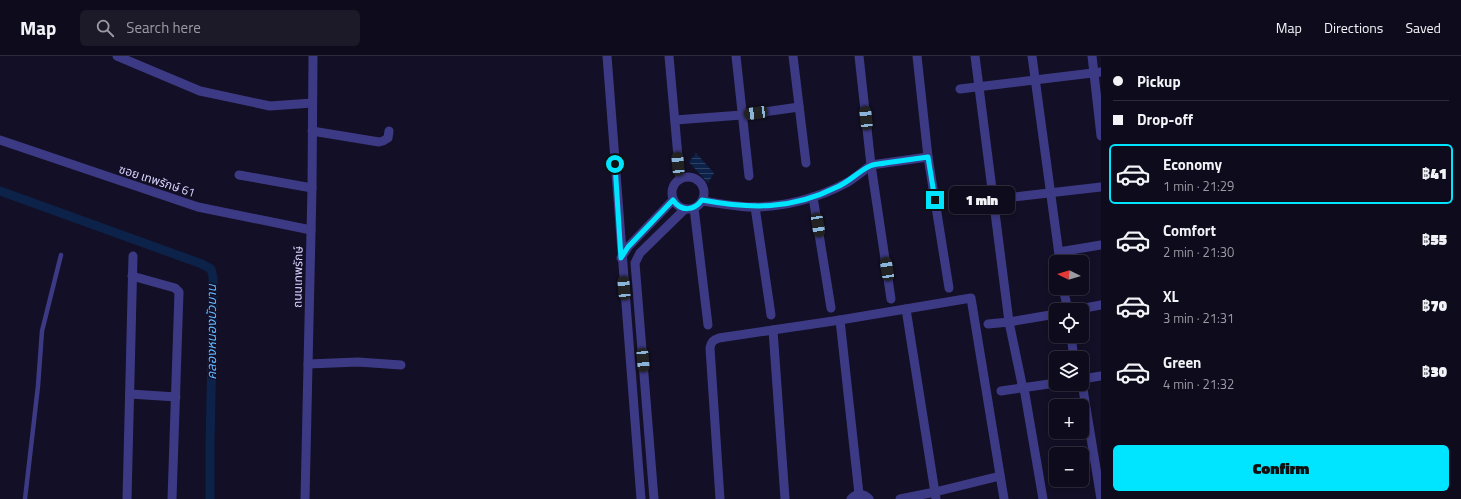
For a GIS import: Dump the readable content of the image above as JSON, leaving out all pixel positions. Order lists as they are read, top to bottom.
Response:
{
  "streets": {
    "street": ["ซอย เทพรักษ์ 61", "ถนนเทพรักษ์"]
  },
  "crossings": [
    ["ซอย เทพรักษ์ 61", "ถนนเทพรักษ์"]
  ],
  "water": ["คลองหนองบัวบาน"],
  "north": "left",
  "page": {
    "header": "Map",
    "search": "Search here",
    "nav": ["Map", "Directions", "Saved"],
    "banner": ["Pickup", "Drop-off"],
    "list": [
      {
        "name": "Economy",
        "note": "1 min · 21:29",
        "value": "฿41"
      },
      {
        "name": "Comfort",
        "note": "2 min · 21:30",
        "value": "฿55"
      },
      {
        "name": "XL",
        "note": "3 min · 21:31",
        "value": "฿70"
      },
      {
        "name": "Green",
        "note": "4 min · 21:32",
        "value": "฿30"
      }
    ],
    "bubble": "1 min",
    "map_buttons": ["+", "−"],
    "buttons": "Confirm"
  }
}
